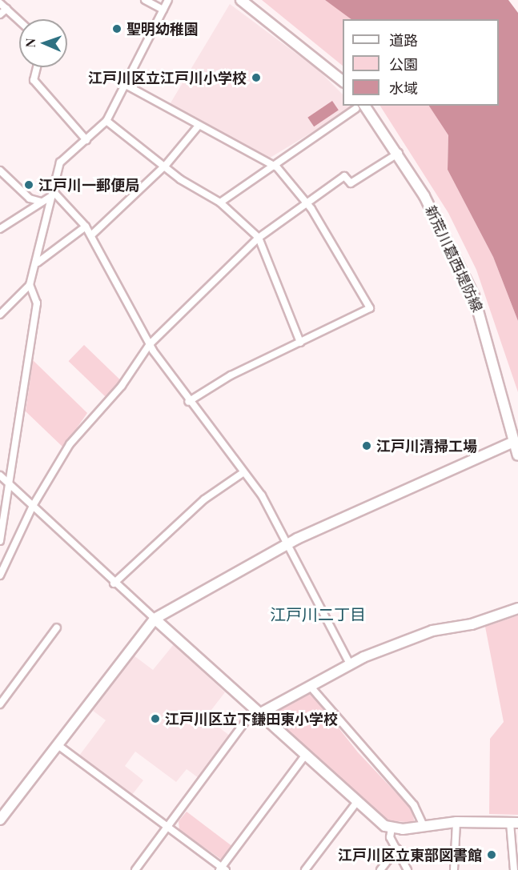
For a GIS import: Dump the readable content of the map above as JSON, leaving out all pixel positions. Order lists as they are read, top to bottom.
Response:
{
  "streets": {
    "street": ["新荒川葛西堤防線"]
  },
  "districts": ["江戸川二丁目"],
  "places": [
    "聖明幼稚園",
    "江戸川区立江戸川小学校",
    "江戸川一郵便局",
    "江戸川清掃工場",
    "江戸川区立下鎌田東小学校",
    "江戸川区立東部図書館"
  ],
  "legend": ["道路", "公園", "水域"],
  "north": "left"
}
